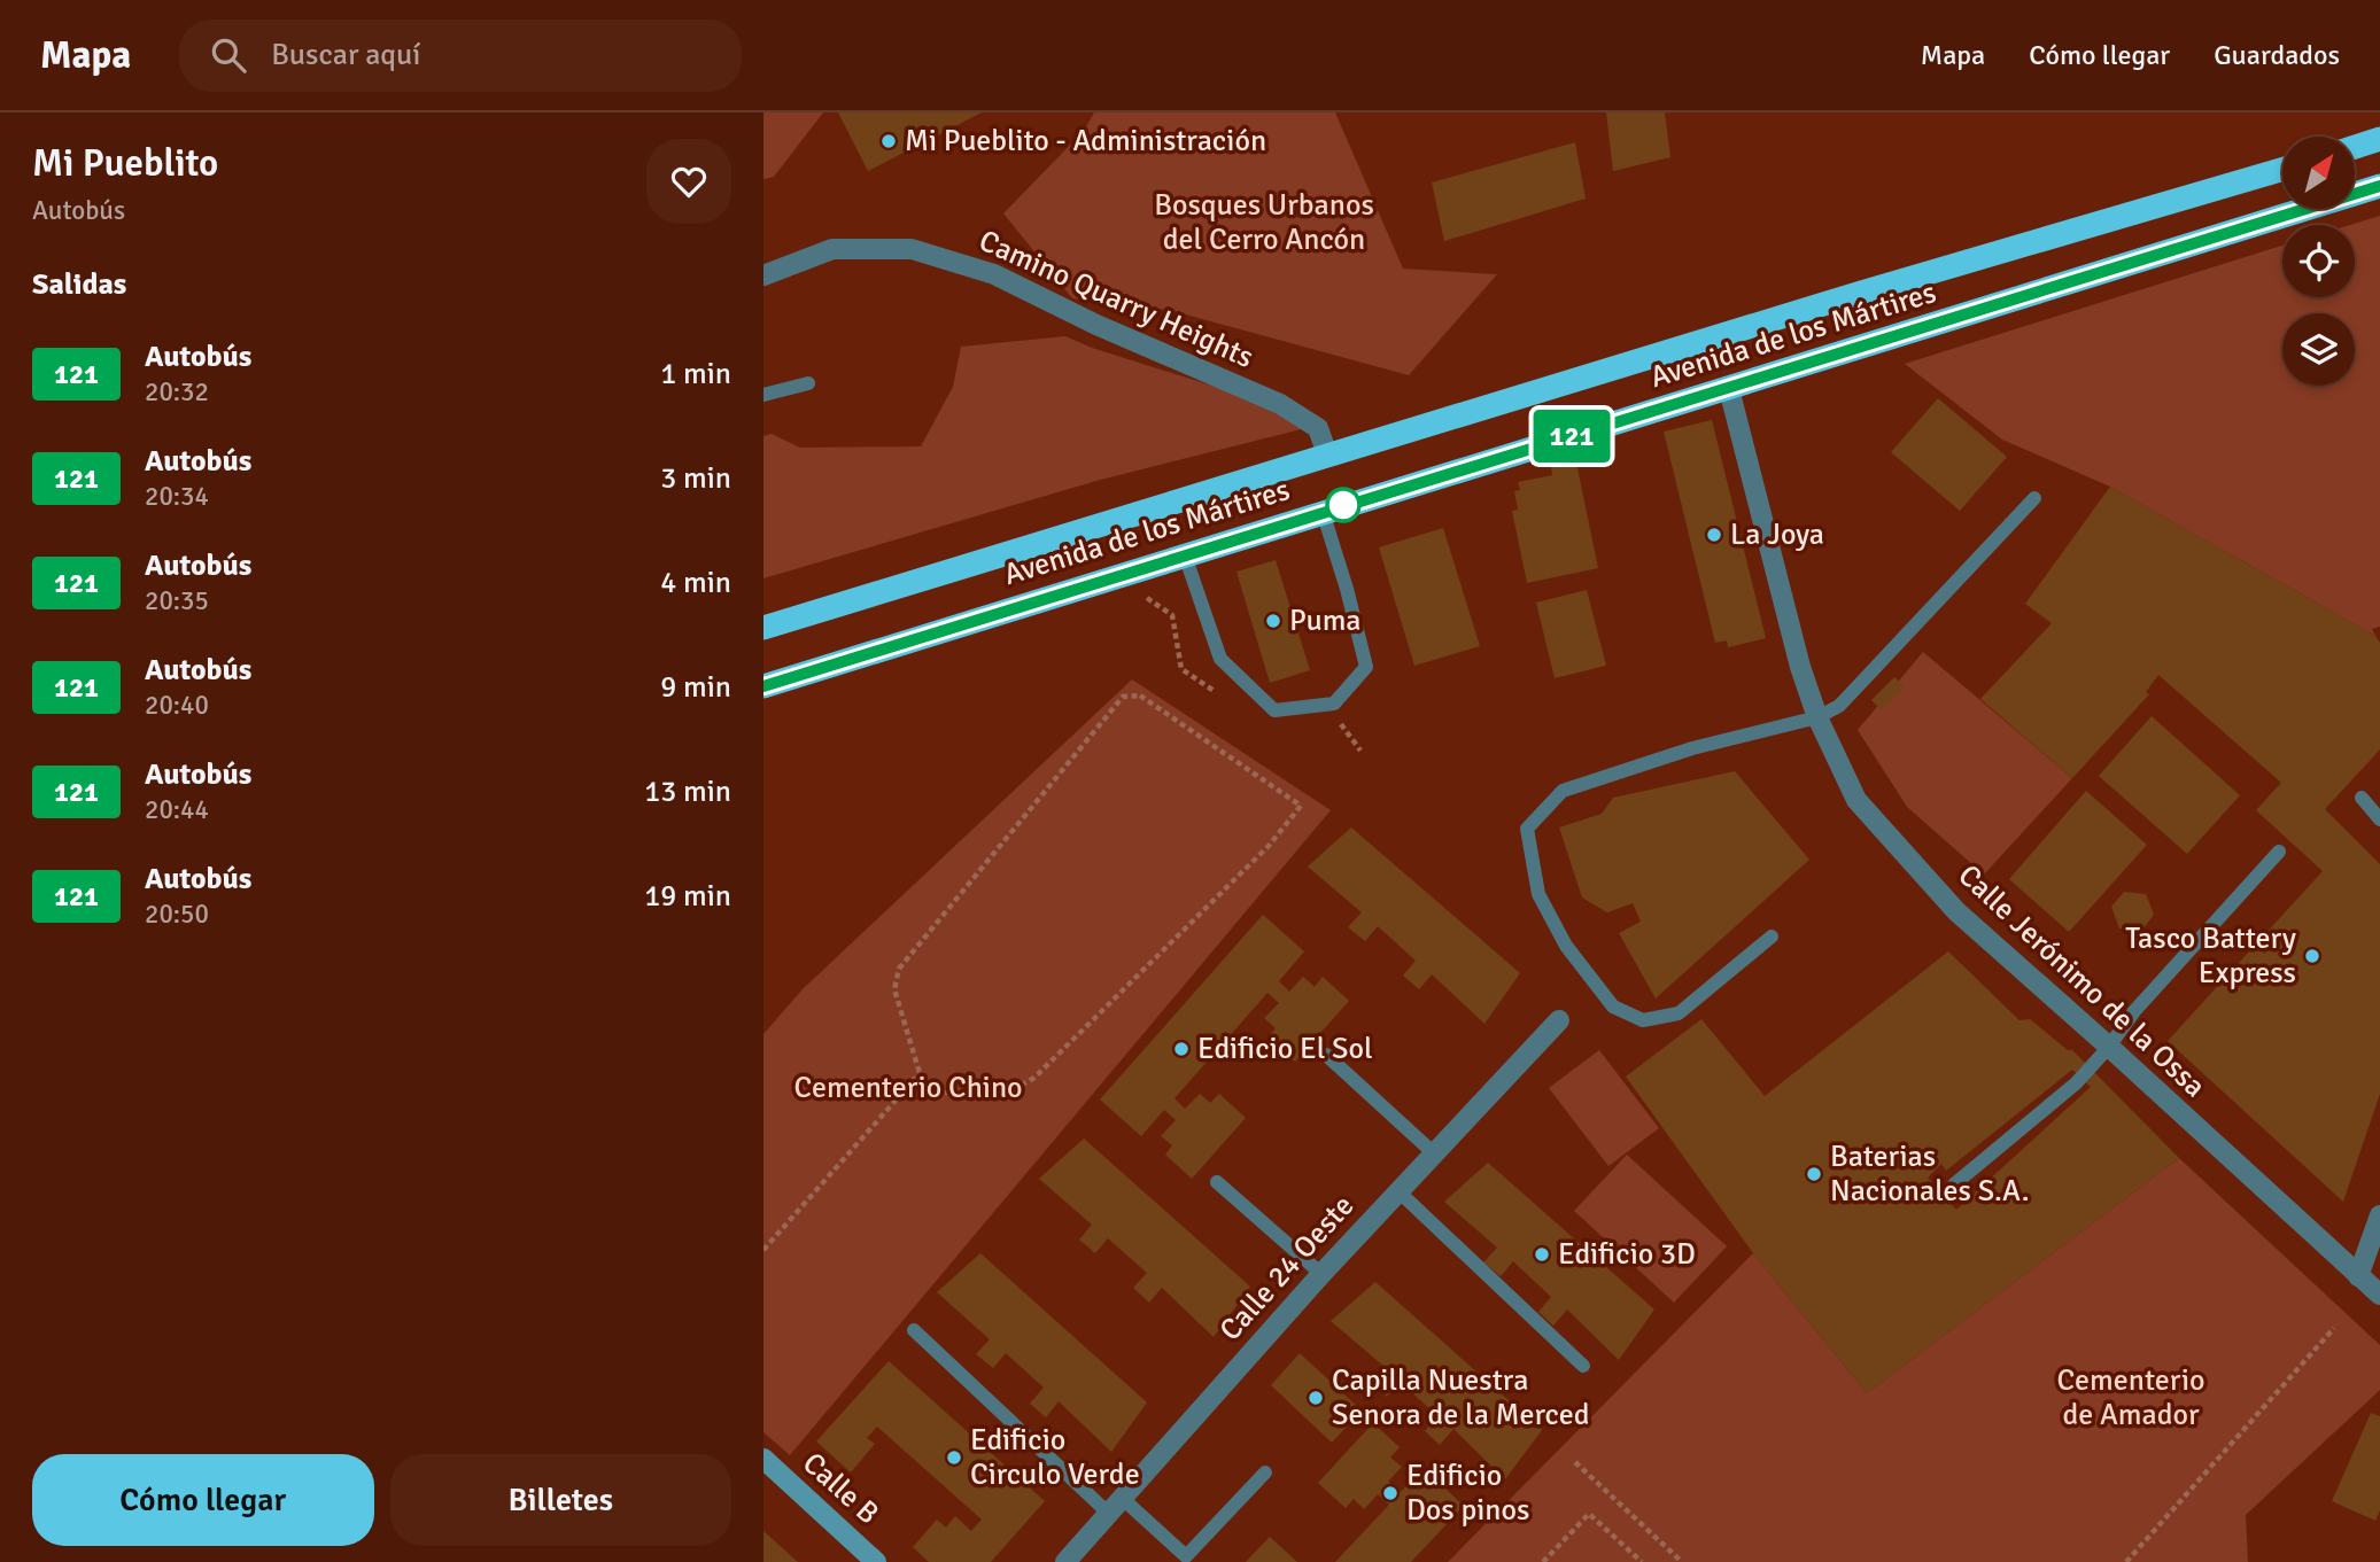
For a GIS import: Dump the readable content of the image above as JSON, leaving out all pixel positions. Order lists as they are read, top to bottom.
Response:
{
  "streets": {
    "highway": ["Avenida de los Mártires"],
    "street": [
      "Camino Quarry Heights",
      "Calle Jerónimo de la Ossa",
      "Calle 24 Oeste",
      "Calle B"
    ]
  },
  "crossings": [
    ["Camino Quarry Heights", "Avenida de los Mártires"],
    ["Avenida de los Mártires", "Calle Jerónimo de la Ossa"]
  ],
  "parks": ["Bosques Urbanos del Cerro Ancón", "Cementerio Chino", "Cementerio de Amador"],
  "places": [
    "Mi Pueblito - Administración",
    "La Joya",
    "Puma",
    "Tasco Battery Express",
    "Edificio El Sol",
    "Baterias Nacionales S.A.",
    "Edificio 3D",
    "Capilla Nuestra Senora de la Merced",
    "Edificio Circulo Verde",
    "Edificio Dos pinos"
  ],
  "lines": ["bus line 121"],
  "north": "top right",
  "page": {
    "header": "Mapa",
    "search": "Buscar aquí",
    "nav": ["Mapa", "Cómo llegar", "Guardados"],
    "heading": [
      ["Mi Pueblito", "Autobús"],
      "Salidas"
    ],
    "on_map": "121",
    "list": [
      {
        "mark": "121",
        "name": "Autobús",
        "note": "20:32",
        "value": "1 min"
      },
      {
        "mark": "121",
        "name": "Autobús",
        "note": "20:34",
        "value": "3 min"
      },
      {
        "mark": "121",
        "name": "Autobús",
        "note": "20:35",
        "value": "4 min"
      },
      {
        "mark": "121",
        "name": "Autobús",
        "note": "20:40",
        "value": "9 min"
      },
      {
        "mark": "121",
        "name": "Autobús",
        "note": "20:44",
        "value": "13 min"
      },
      {
        "mark": "121",
        "name": "Autobús",
        "note": "20:50",
        "value": "19 min"
      }
    ],
    "buttons": ["Cómo llegar", "Billetes"]
  }
}
